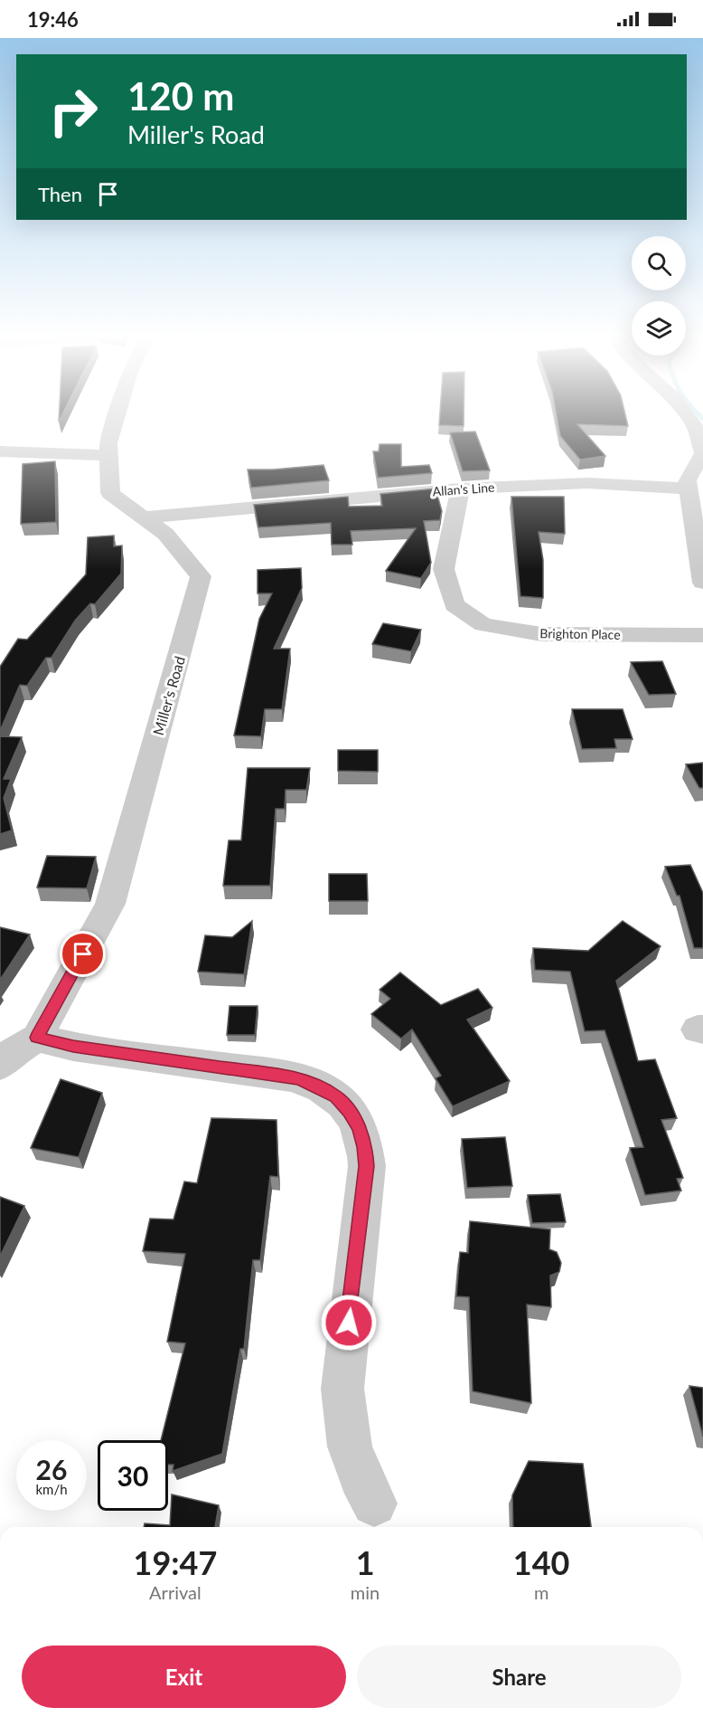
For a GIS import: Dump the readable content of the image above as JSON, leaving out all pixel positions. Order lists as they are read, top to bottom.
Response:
{
  "streets": {
    "street": ["Allan's Line", "Brighton Place", "Miller's Road"]
  },
  "crossings": [
    ["Allan's Line", "Brighton Place"],
    ["Allan's Line", "Miller's Road"]
  ],
  "page": {
    "status": "19:46",
    "turn": ["120 m", "Miller's Road"],
    "then": "Then",
    "speed": "26 km/h",
    "limit": "30",
    "eta": [
      "19:47",
      "Arrival",
      "1",
      "min",
      "140",
      "m"
    ],
    "buttons": ["Exit", "Share"]
  }
}
